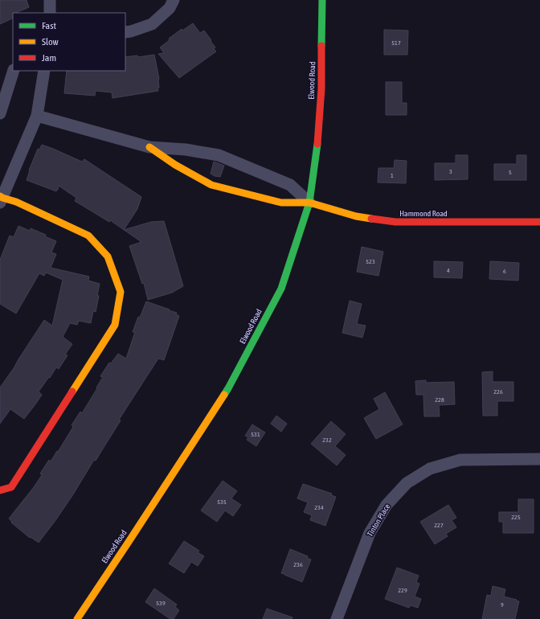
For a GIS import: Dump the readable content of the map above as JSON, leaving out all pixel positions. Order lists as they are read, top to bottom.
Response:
{
  "streets": {
    "street": ["Elwood Road", "Hammond Road", "Tinton Place"]
  },
  "crossings": [
    ["Elwood Road", "Hammond Road"]
  ],
  "house_numbers": [
    "517",
    "3",
    "5",
    "1",
    "523",
    "4",
    "6",
    "226",
    "228",
    "531",
    "232",
    "535",
    "234",
    "225",
    "227",
    "236",
    "229",
    "539",
    "9"
  ],
  "legend": ["Fast", "Slow", "Jam"]
}
